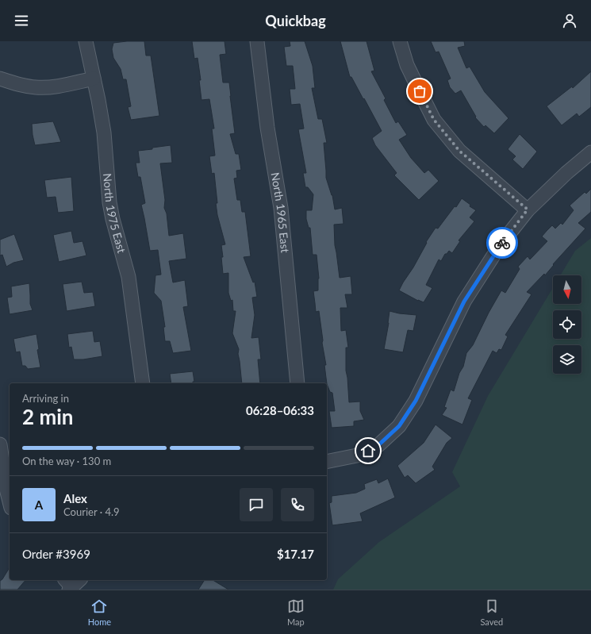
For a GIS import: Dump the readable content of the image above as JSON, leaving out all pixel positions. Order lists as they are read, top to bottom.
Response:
{
  "streets": {
    "street": ["North 1975 East", "North 1965 East"]
  },
  "north": "bottom",
  "page": {
    "header": "Quickbag",
    "heading": ["2 min", "Arriving in", "06:28–06:33"],
    "panel": [
      "Alex",
      "Courier · 4.9",
      "Order #3969",
      "$17.17"
    ],
    "bar": "On the way · 130 m",
    "round": "A",
    "tabs": ["Home", "Map", "Saved"]
  }
}
